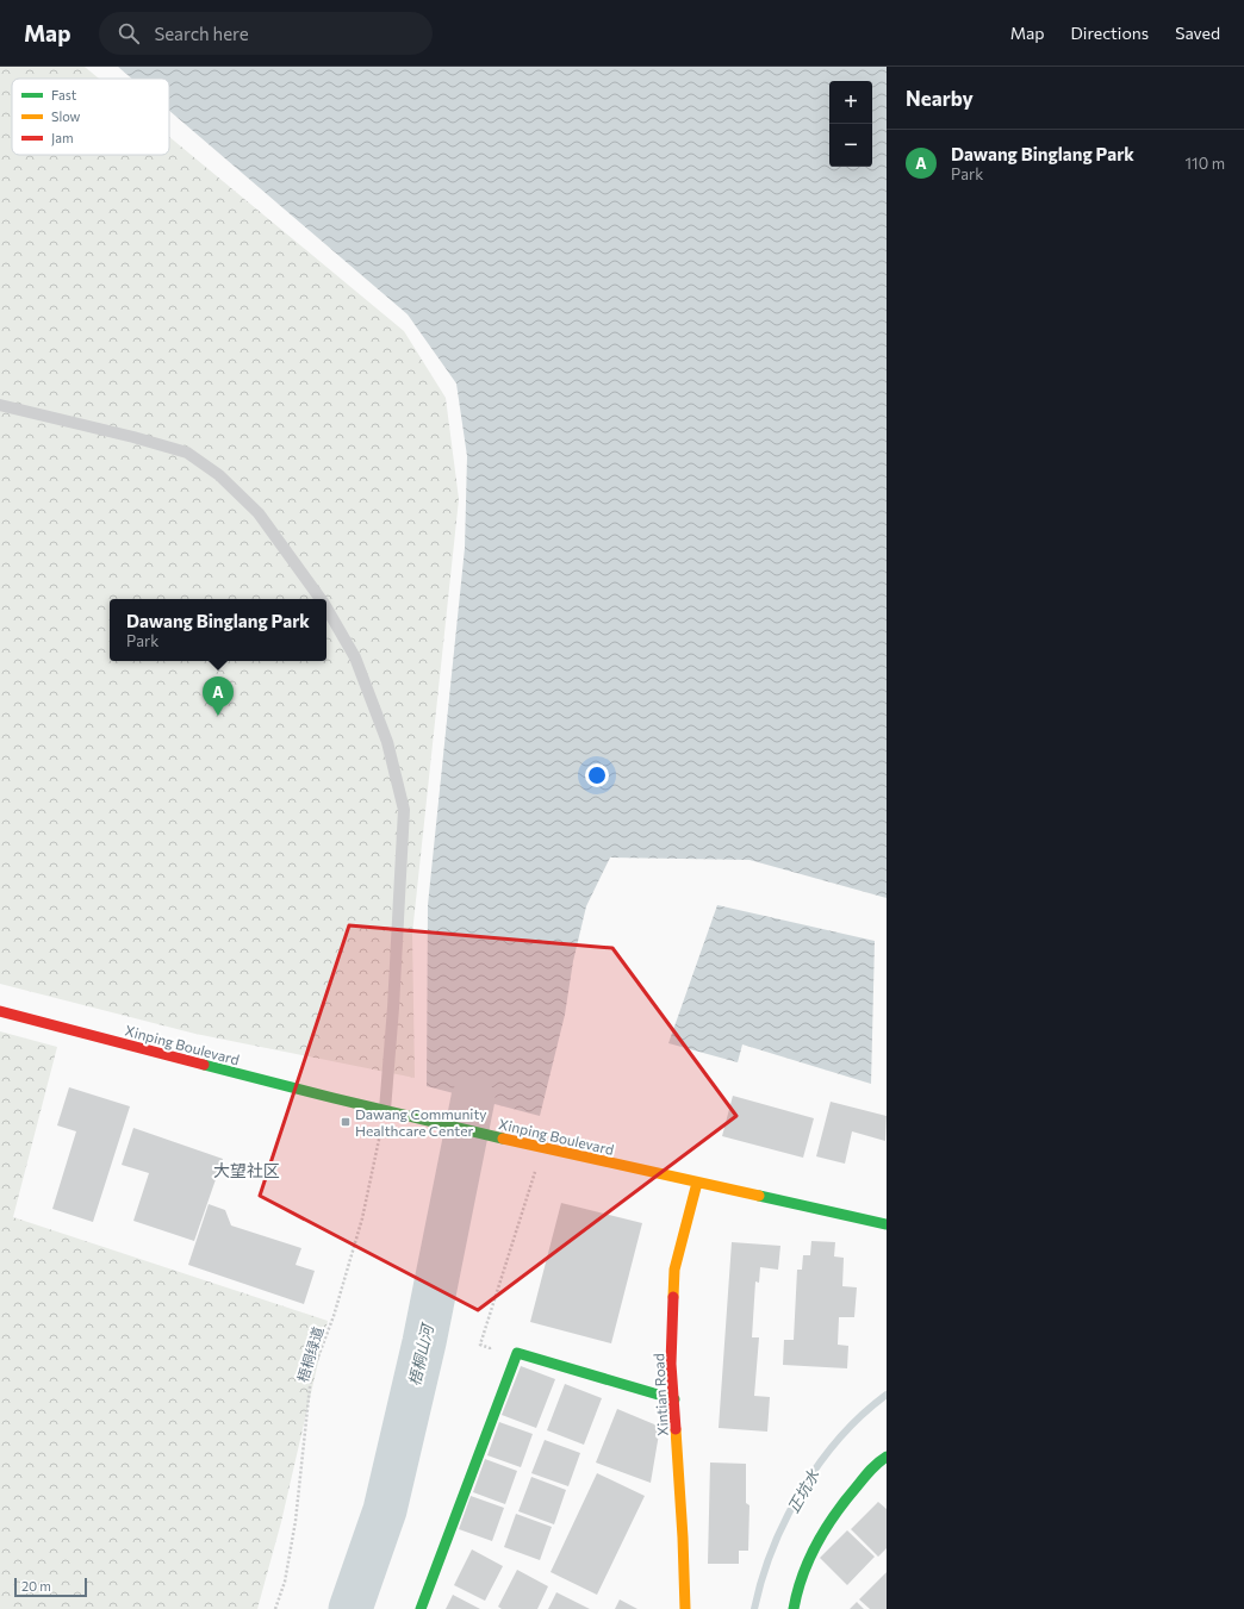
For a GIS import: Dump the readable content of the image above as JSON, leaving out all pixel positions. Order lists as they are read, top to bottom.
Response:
{
  "streets": {
    "street": ["Xinping Boulevard", "Xintian Road"],
    "path": ["梧桐绿道"]
  },
  "crossings": [
    ["Xinping Boulevard", "梧桐绿道"],
    ["Xinping Boulevard", "Xintian Road"]
  ],
  "districts": ["大望社区"],
  "water": ["梧桐山河", "正坑水"],
  "places": {
    "transit": ["Dawang Community Healthcare Center"]
  },
  "legend": ["Fast", "Slow", "Jam"],
  "scale_bar": "20 m",
  "page": {
    "header": "Map",
    "search": "Search here",
    "nav": ["Map", "Directions", "Saved"],
    "heading": "Nearby",
    "map_buttons": ["+", "−"],
    "list": [
      {
        "mark": "A",
        "name": "Dawang Binglang Park",
        "note": "Park",
        "value": "110 m"
      }
    ],
    "popup": ["Dawang Binglang Park", "Park"],
    "pins": "A",
    "scale": "20 m"
  }
}
